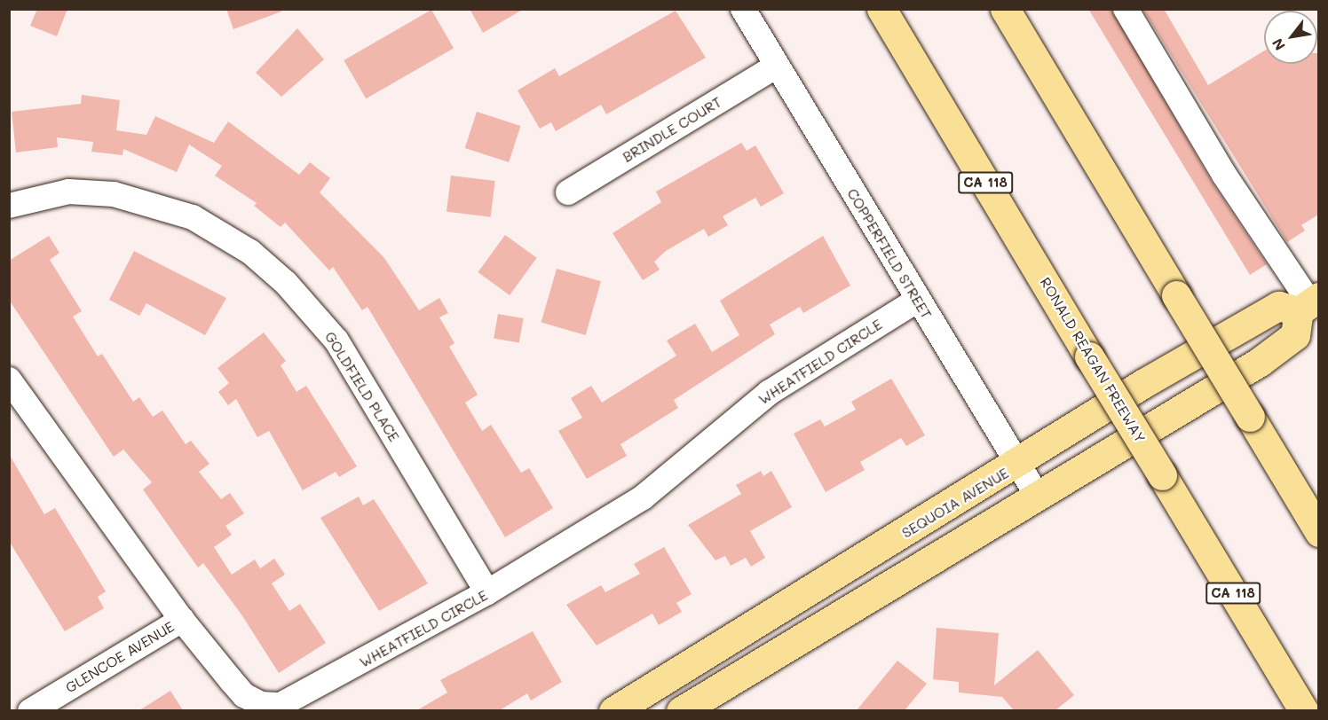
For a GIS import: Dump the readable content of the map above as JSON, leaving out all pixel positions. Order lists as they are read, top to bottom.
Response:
{
  "streets": {
    "main road": ["CA 118", "RONALD REAGAN FREEWAY", "SEQUOIA AVENUE"],
    "street": [
      "BRINDLE COURT",
      "COPPERFIELD STREET",
      "WHEATFIELD CIRCLE",
      "GOLDFIELD PLACE",
      "GLENCOE AVENUE"
    ]
  },
  "crossings": [
    ["BRINDLE COURT", "COPPERFIELD STREET"],
    ["COPPERFIELD STREET", "WHEATFIELD CIRCLE"],
    ["COPPERFIELD STREET", "SEQUOIA AVENUE"],
    ["WHEATFIELD CIRCLE", "GOLDFIELD PLACE"],
    ["WHEATFIELD CIRCLE", "GLENCOE AVENUE"]
  ],
  "north": "bottom left"
}
